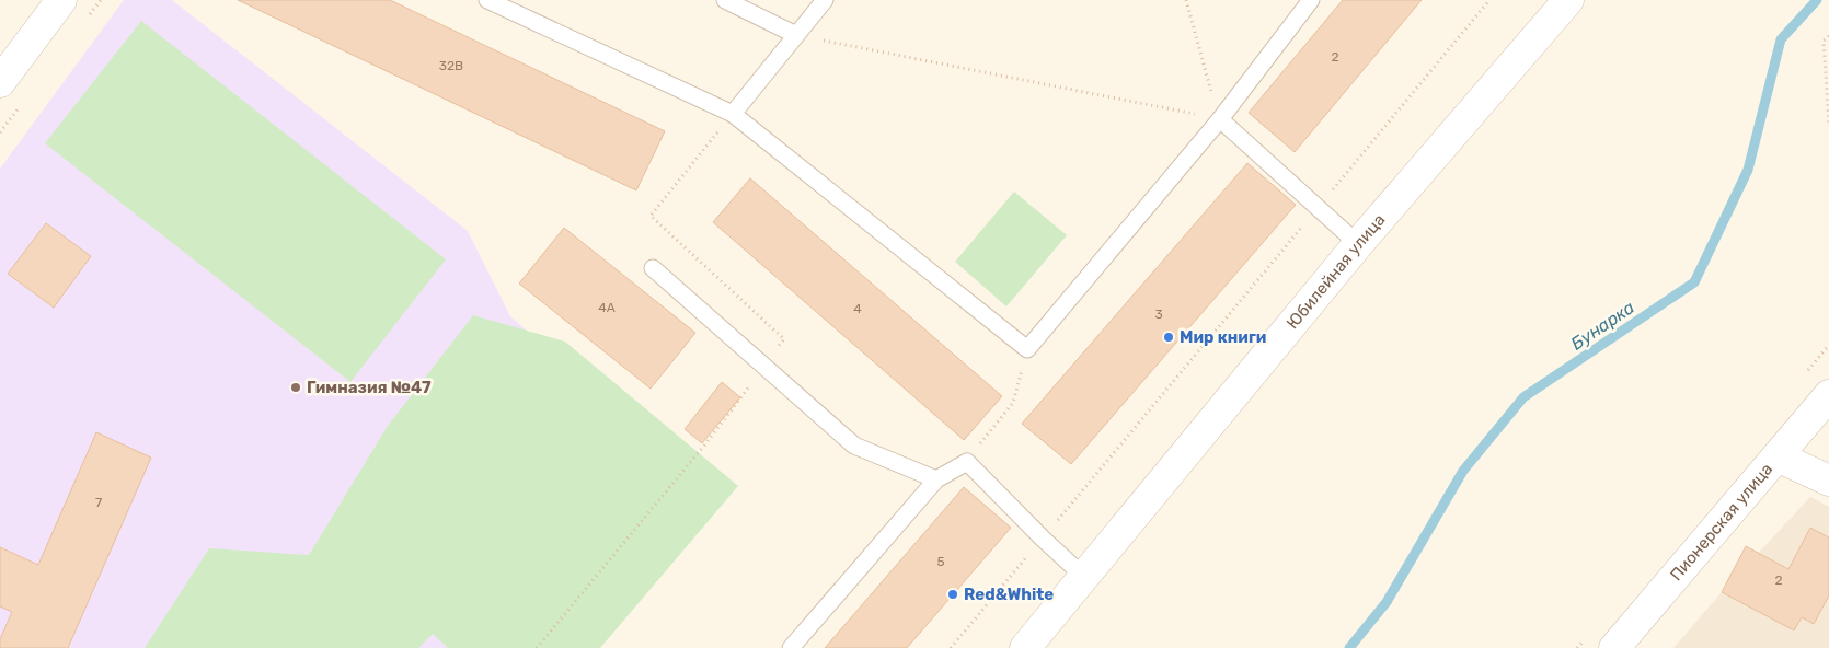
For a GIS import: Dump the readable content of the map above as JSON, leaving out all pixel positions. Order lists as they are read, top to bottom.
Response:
{
  "streets": {
    "street": ["Юбилейная улица", "Пионерская улица"]
  },
  "water": ["Бунарка"],
  "places": ["Мир книги", "Гимназия №47", "Red&White"],
  "house_numbers": [
    "2",
    "32В",
    "4А",
    "4",
    "3",
    "7",
    "5",
    "2"
  ]
}
